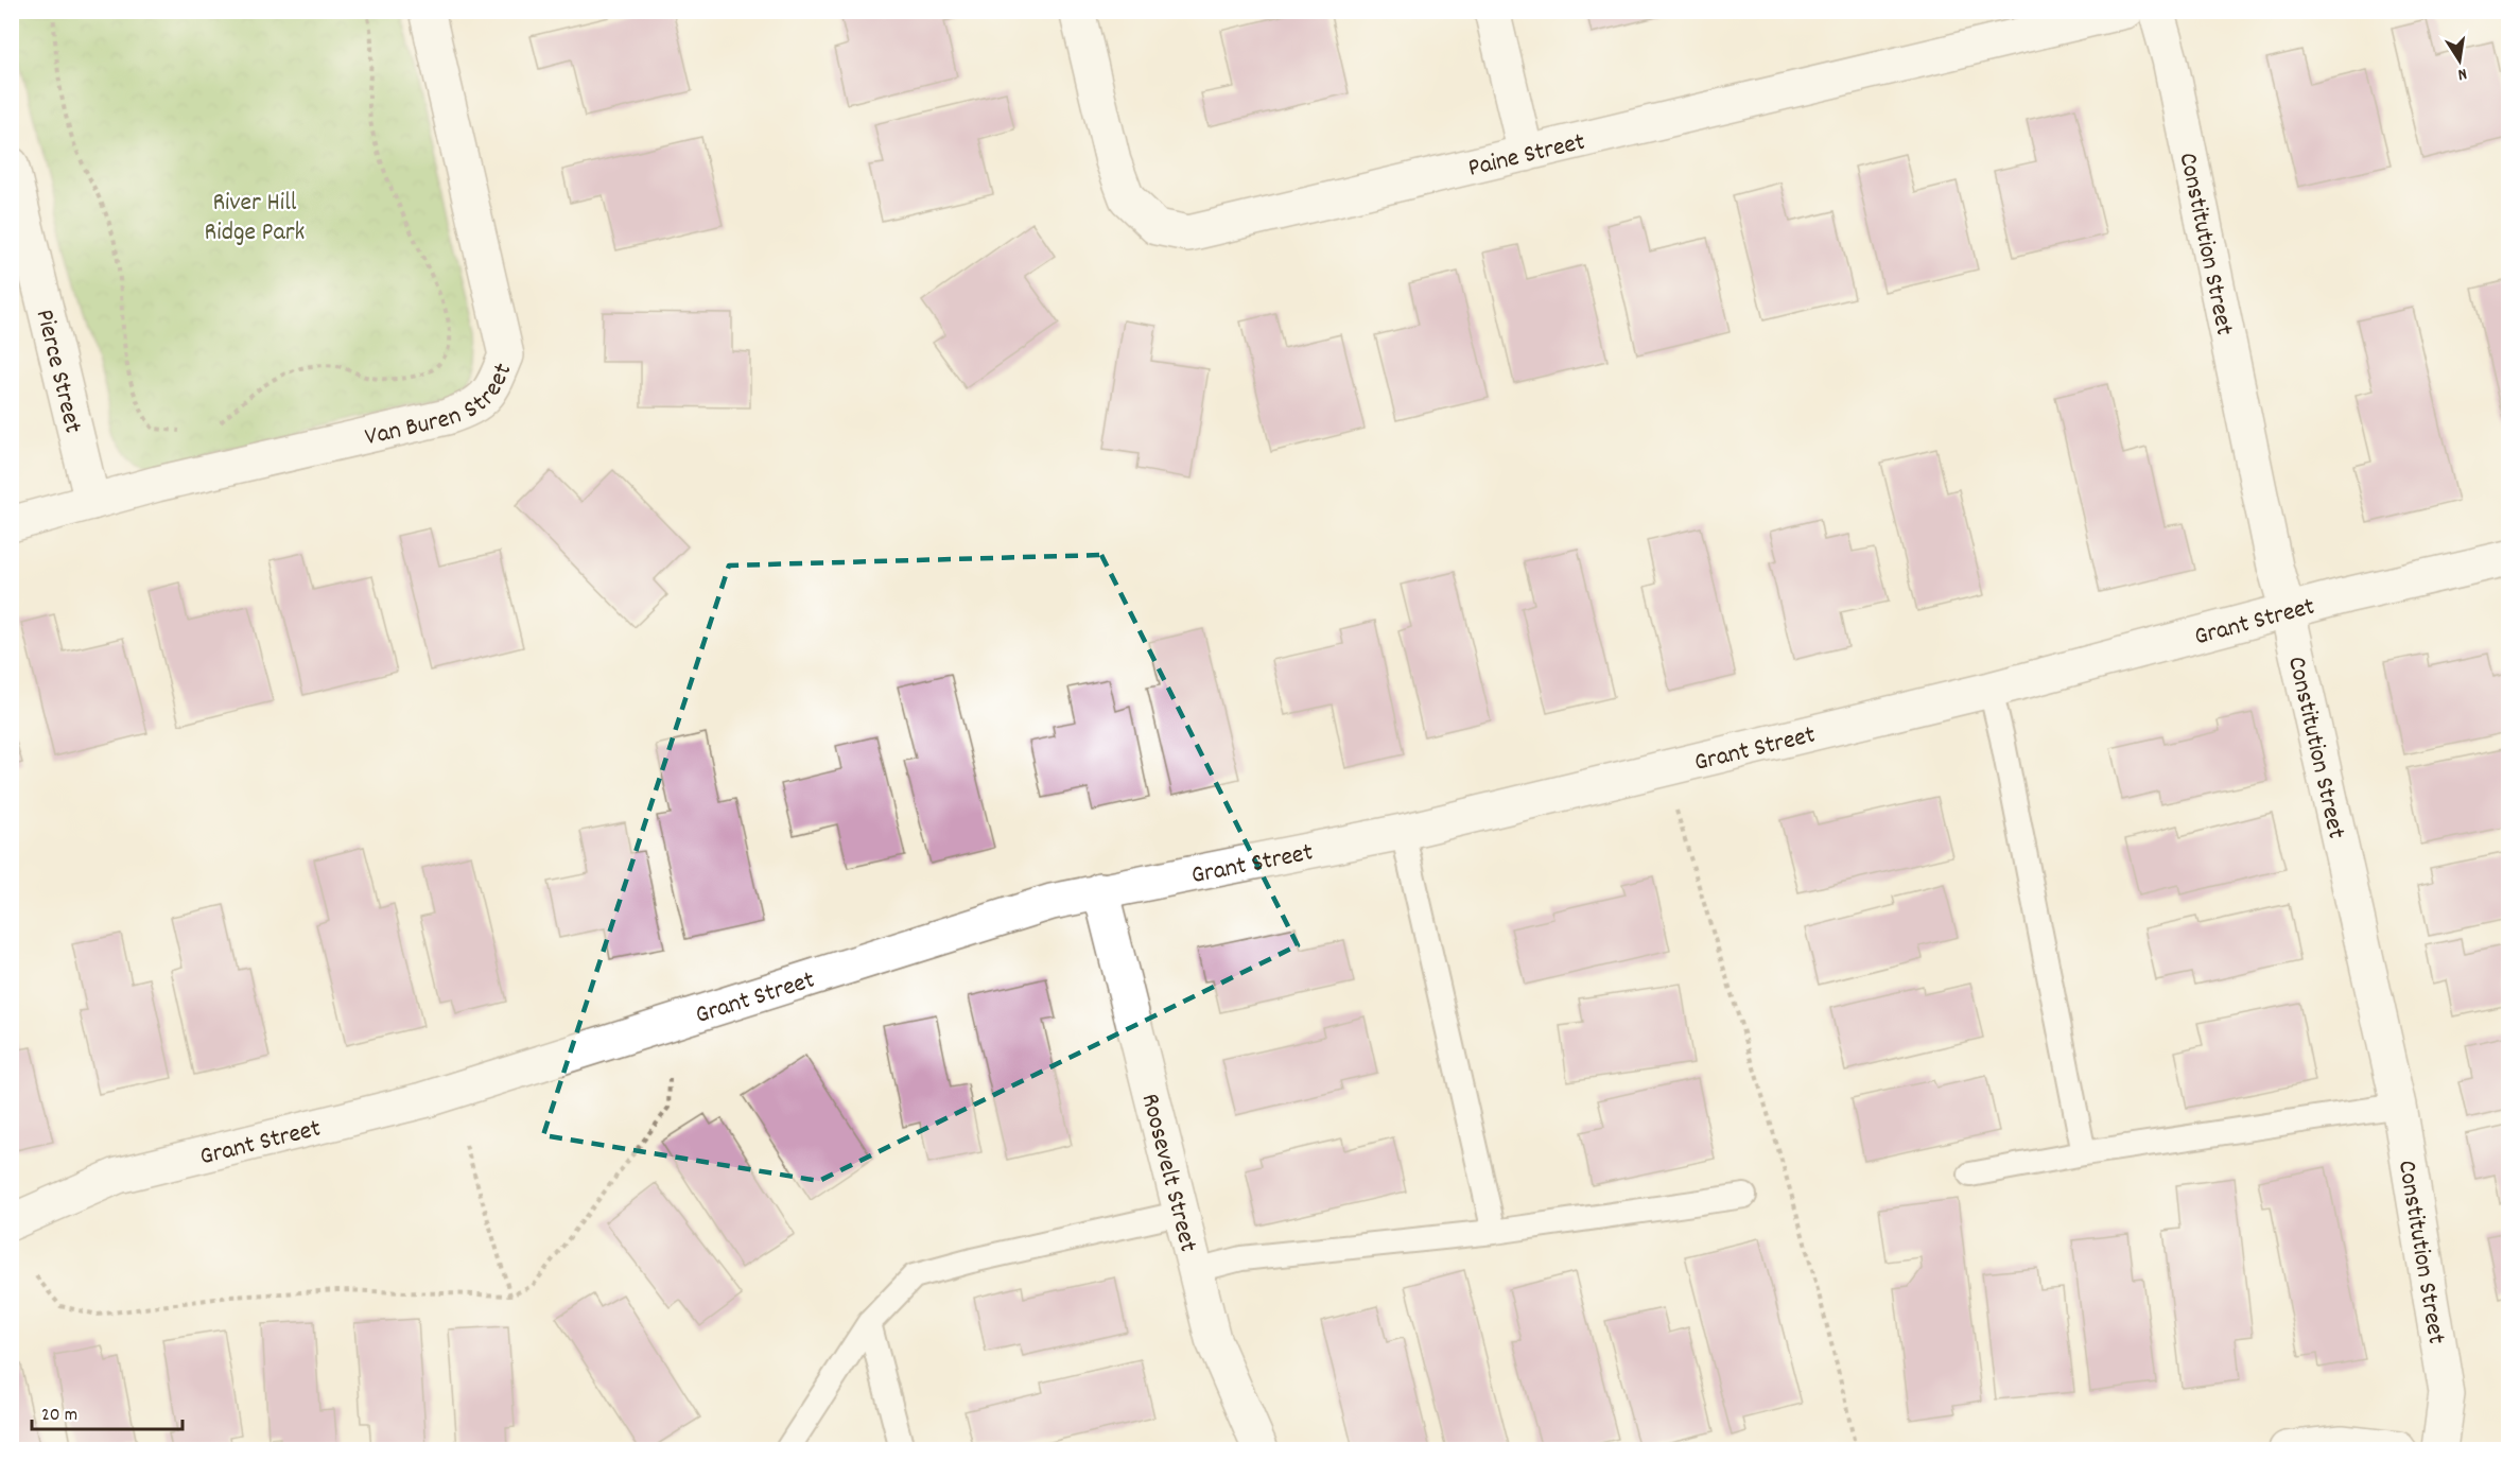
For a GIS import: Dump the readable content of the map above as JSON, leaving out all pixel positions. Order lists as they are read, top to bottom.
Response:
{
  "streets": {
    "street": [
      "Paine Street",
      "Constitution Street",
      "Pierce Street",
      "Van Buren Street",
      "Grant Street",
      "Roosevelt Street"
    ]
  },
  "crossings": [
    ["Constitution Street", "Grant Street"],
    ["Pierce Street", "Van Buren Street"],
    ["Grant Street", "Roosevelt Street"]
  ],
  "parks": ["River Hill Ridge Park"],
  "scale_bar": "20 m",
  "north": "bottom"
}
